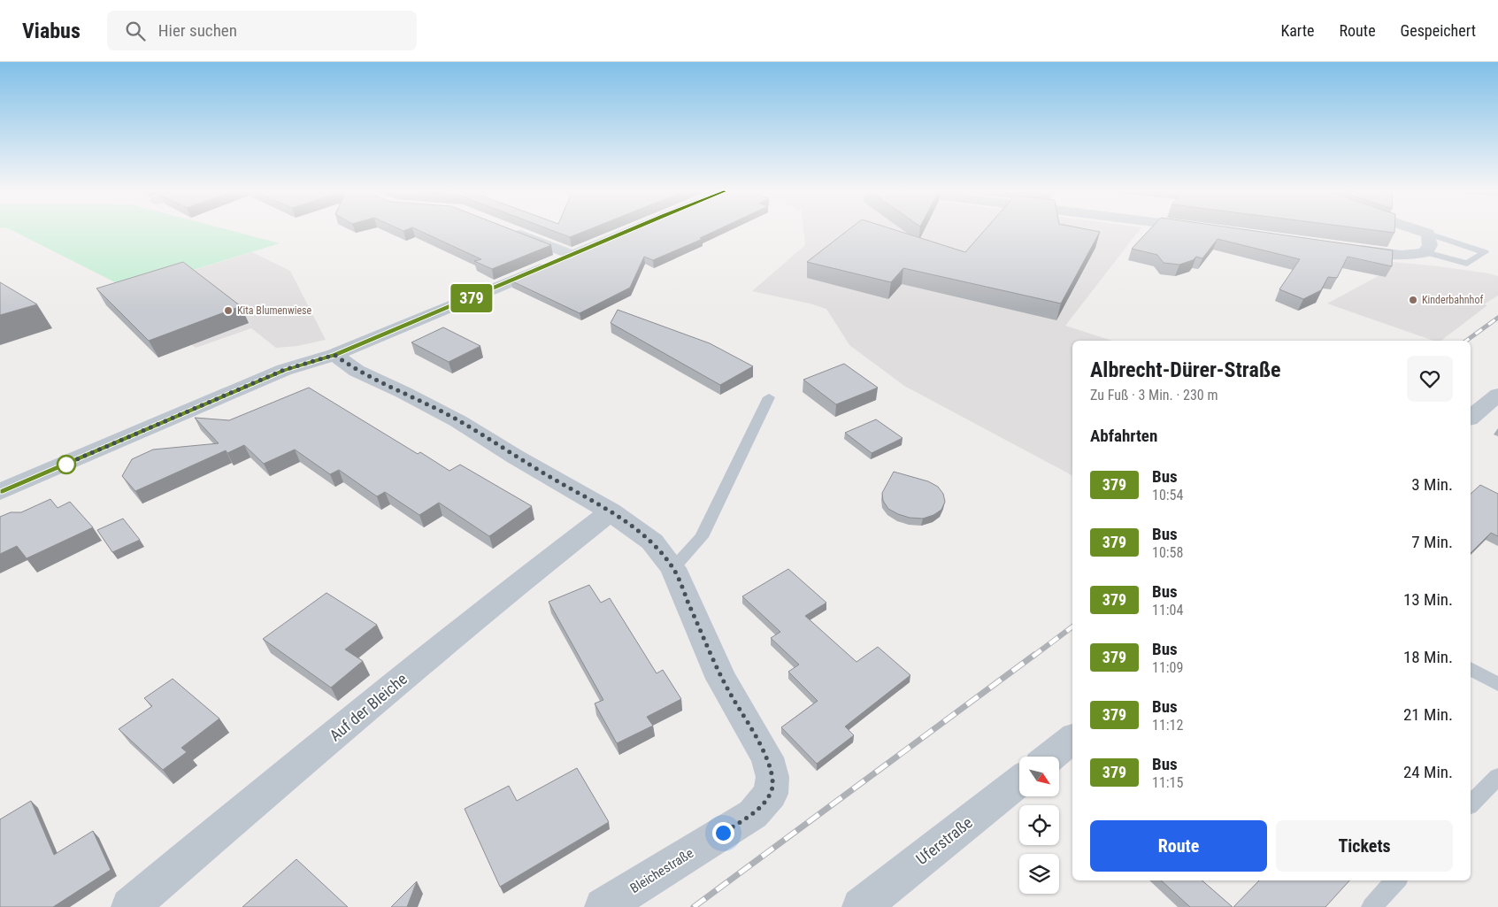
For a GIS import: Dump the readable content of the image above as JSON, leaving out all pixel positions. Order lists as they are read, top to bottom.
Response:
{
  "streets": {
    "street": ["Auf der Bleiche", "Uferstraße", "Bleichestraße"]
  },
  "crossings": [
    ["Auf der Bleiche", "Bleichestraße"]
  ],
  "places": ["Kinderbahnhof", "Kita Blumenwiese"],
  "lines": ["bus line 379"],
  "north": "bottom right",
  "page": {
    "header": "Viabus",
    "search": "Hier suchen",
    "nav": ["Karte", "Route", "Gespeichert"],
    "on_map": "379",
    "heading": [
      ["Albrecht-Dürer-Straße", "Zu Fuß · 3 Min. · 230 m"],
      "Abfahrten"
    ],
    "list": [
      {
        "mark": "379",
        "name": "Bus",
        "note": "10:54",
        "value": "3 Min."
      },
      {
        "mark": "379",
        "name": "Bus",
        "note": "10:58",
        "value": "7 Min."
      },
      {
        "mark": "379",
        "name": "Bus",
        "note": "11:04",
        "value": "13 Min."
      },
      {
        "mark": "379",
        "name": "Bus",
        "note": "11:09",
        "value": "18 Min."
      },
      {
        "mark": "379",
        "name": "Bus",
        "note": "11:12",
        "value": "21 Min."
      },
      {
        "mark": "379",
        "name": "Bus",
        "note": "11:15",
        "value": "24 Min."
      }
    ],
    "buttons": ["Route", "Tickets"]
  }
}
